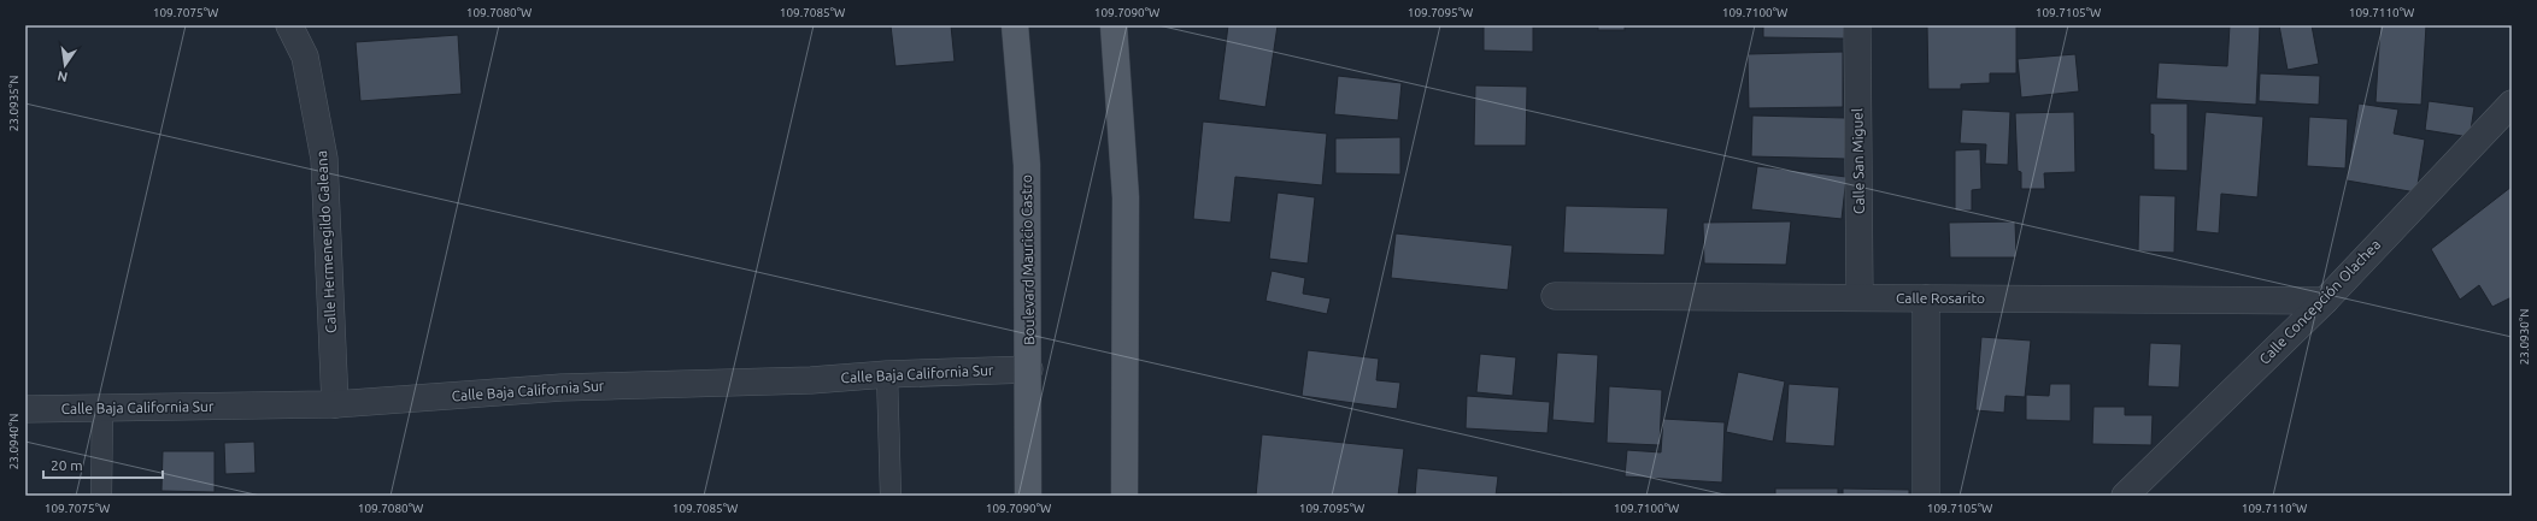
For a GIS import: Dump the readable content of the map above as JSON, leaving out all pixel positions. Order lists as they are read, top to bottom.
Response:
{
  "streets": {
    "main road": ["Boulevard Mauricio Castro"],
    "street": [
      "Calle San Miguel",
      "Calle Hermenegildo Galeana",
      "Calle Rosarito",
      "Calle Concepción Olachea",
      "Calle Baja California Sur"
    ]
  },
  "crossings": [
    ["Calle San Miguel", "Calle Rosarito"],
    ["Calle Hermenegildo Galeana", "Calle Baja California Sur"],
    ["Boulevard Mauricio Castro", "Calle Baja California Sur"],
    ["Calle Rosarito", "Calle Concepción Olachea"]
  ],
  "scale_bar": "20 m",
  "north": "bottom",
  "coordinates": [
    "109.7075°W",
    "109.7080°W",
    "109.7085°W",
    "109.7090°W",
    "109.7095°W",
    "109.7100°W",
    "109.7105°W",
    "109.7110°W",
    "23.0935°N",
    "23.0930°N",
    "23.0940°N"
  ]
}
